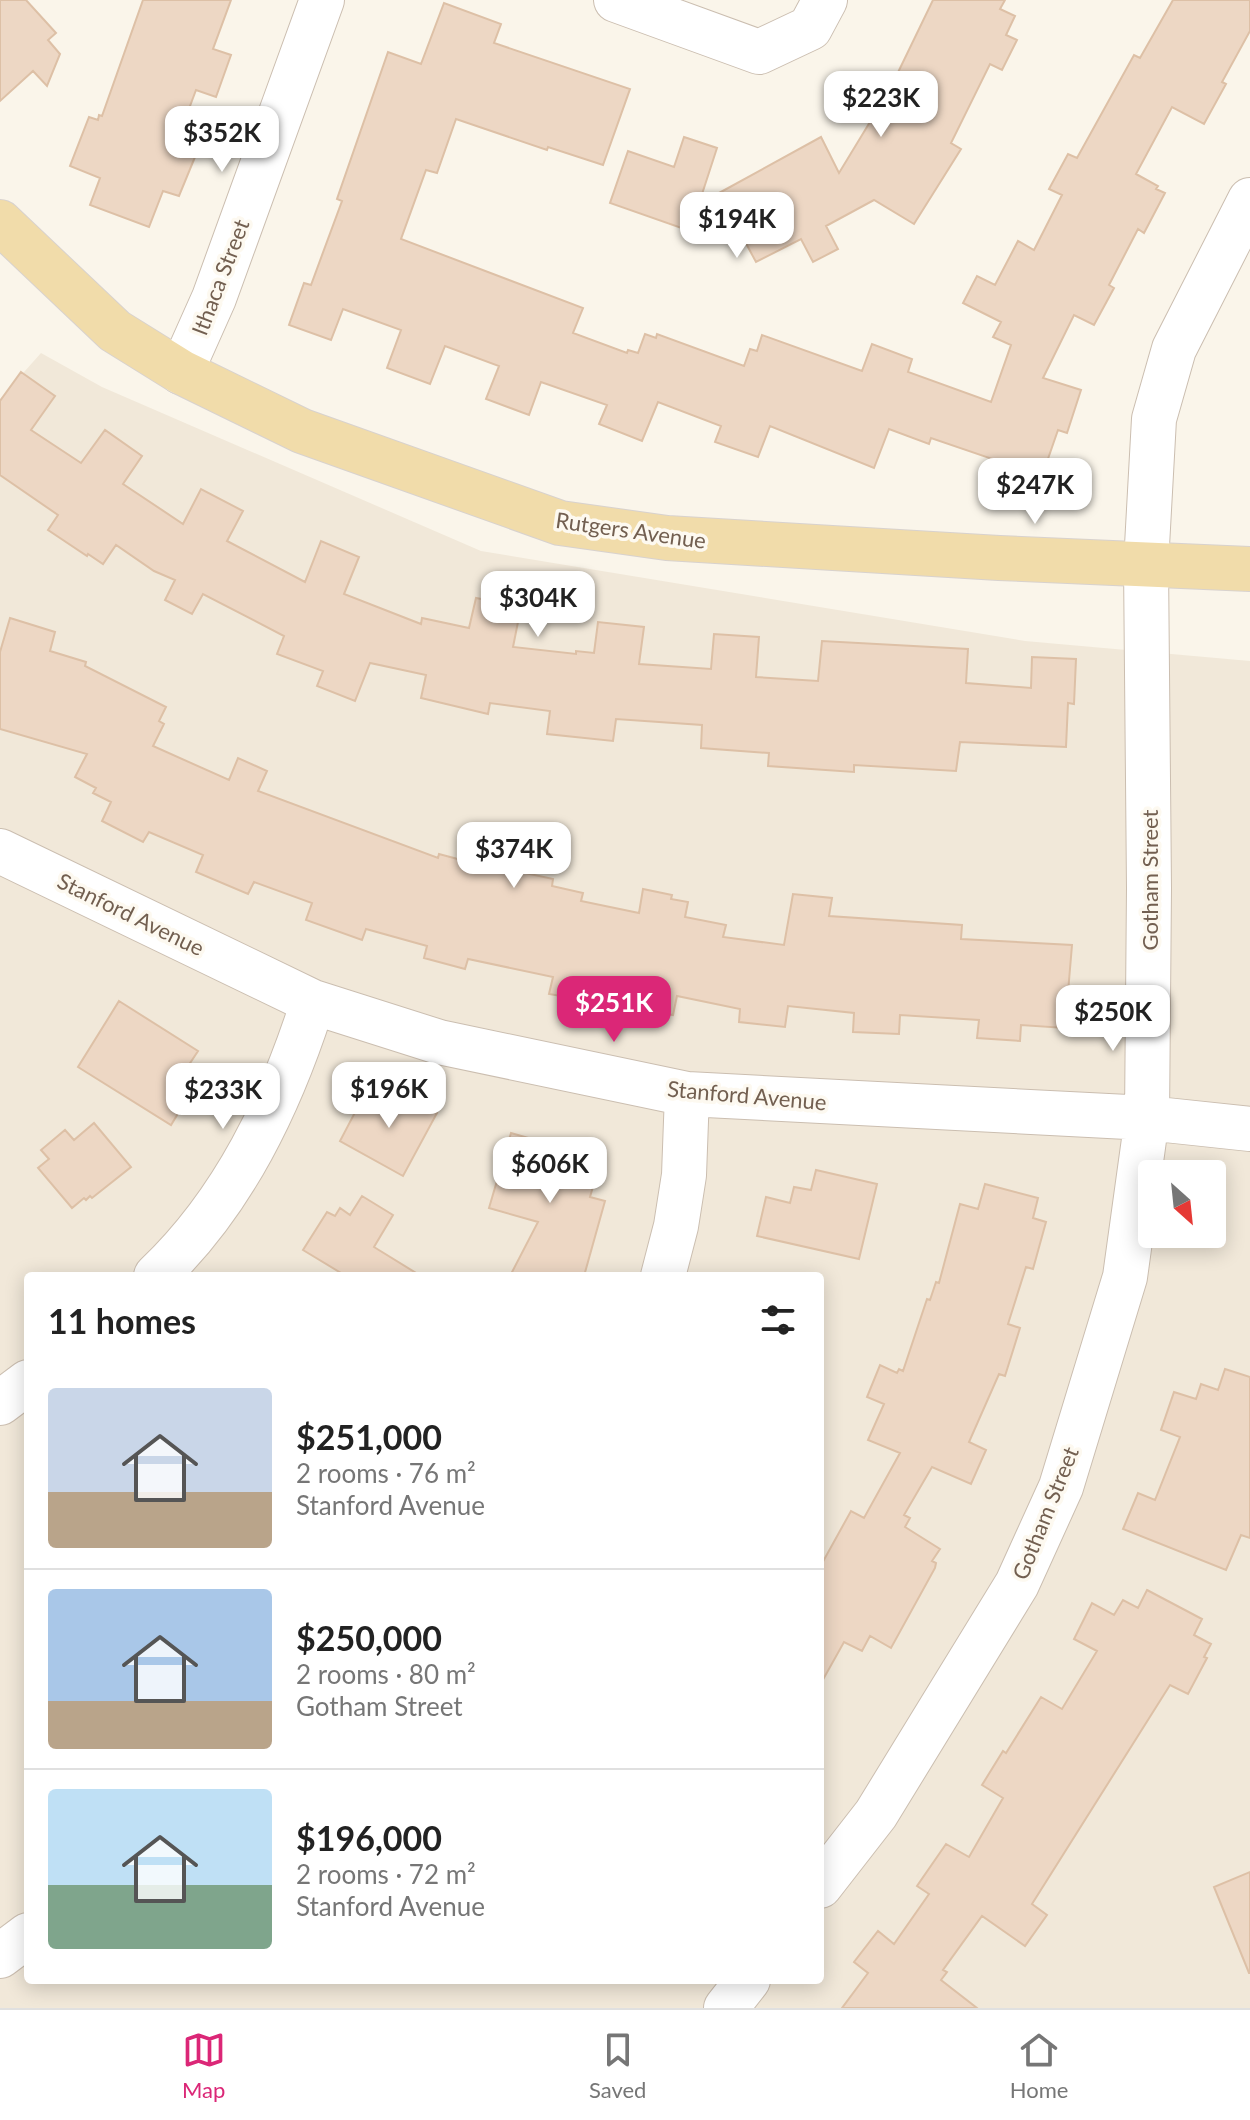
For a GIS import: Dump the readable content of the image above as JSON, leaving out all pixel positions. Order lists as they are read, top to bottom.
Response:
{
  "streets": {
    "main road": ["Rutgers Avenue"],
    "street": ["Ithaca Street", "Gotham Street", "Stanford Avenue"]
  },
  "crossings": [
    ["Ithaca Street", "Rutgers Avenue"],
    ["Rutgers Avenue", "Gotham Street"],
    ["Gotham Street", "Stanford Avenue"]
  ],
  "north": "bottom right",
  "page": {
    "price": [
      "$223K",
      "$352K",
      "$194K",
      "$247K",
      "$304K",
      "$374K",
      "$251K",
      "$250K",
      "$196K",
      "$233K",
      "$606K"
    ],
    "heading": "11 homes",
    "list": [
      {
        "name": "$251,000",
        "note": "2 rooms · 76 m² · Stanford Avenue"
      },
      {
        "name": "$250,000",
        "note": "2 rooms · 80 m² · Gotham Street"
      },
      {
        "name": "$196,000",
        "note": "2 rooms · 72 m² · Stanford Avenue"
      }
    ],
    "tabs": ["Map", "Saved", "Home"]
  }
}
